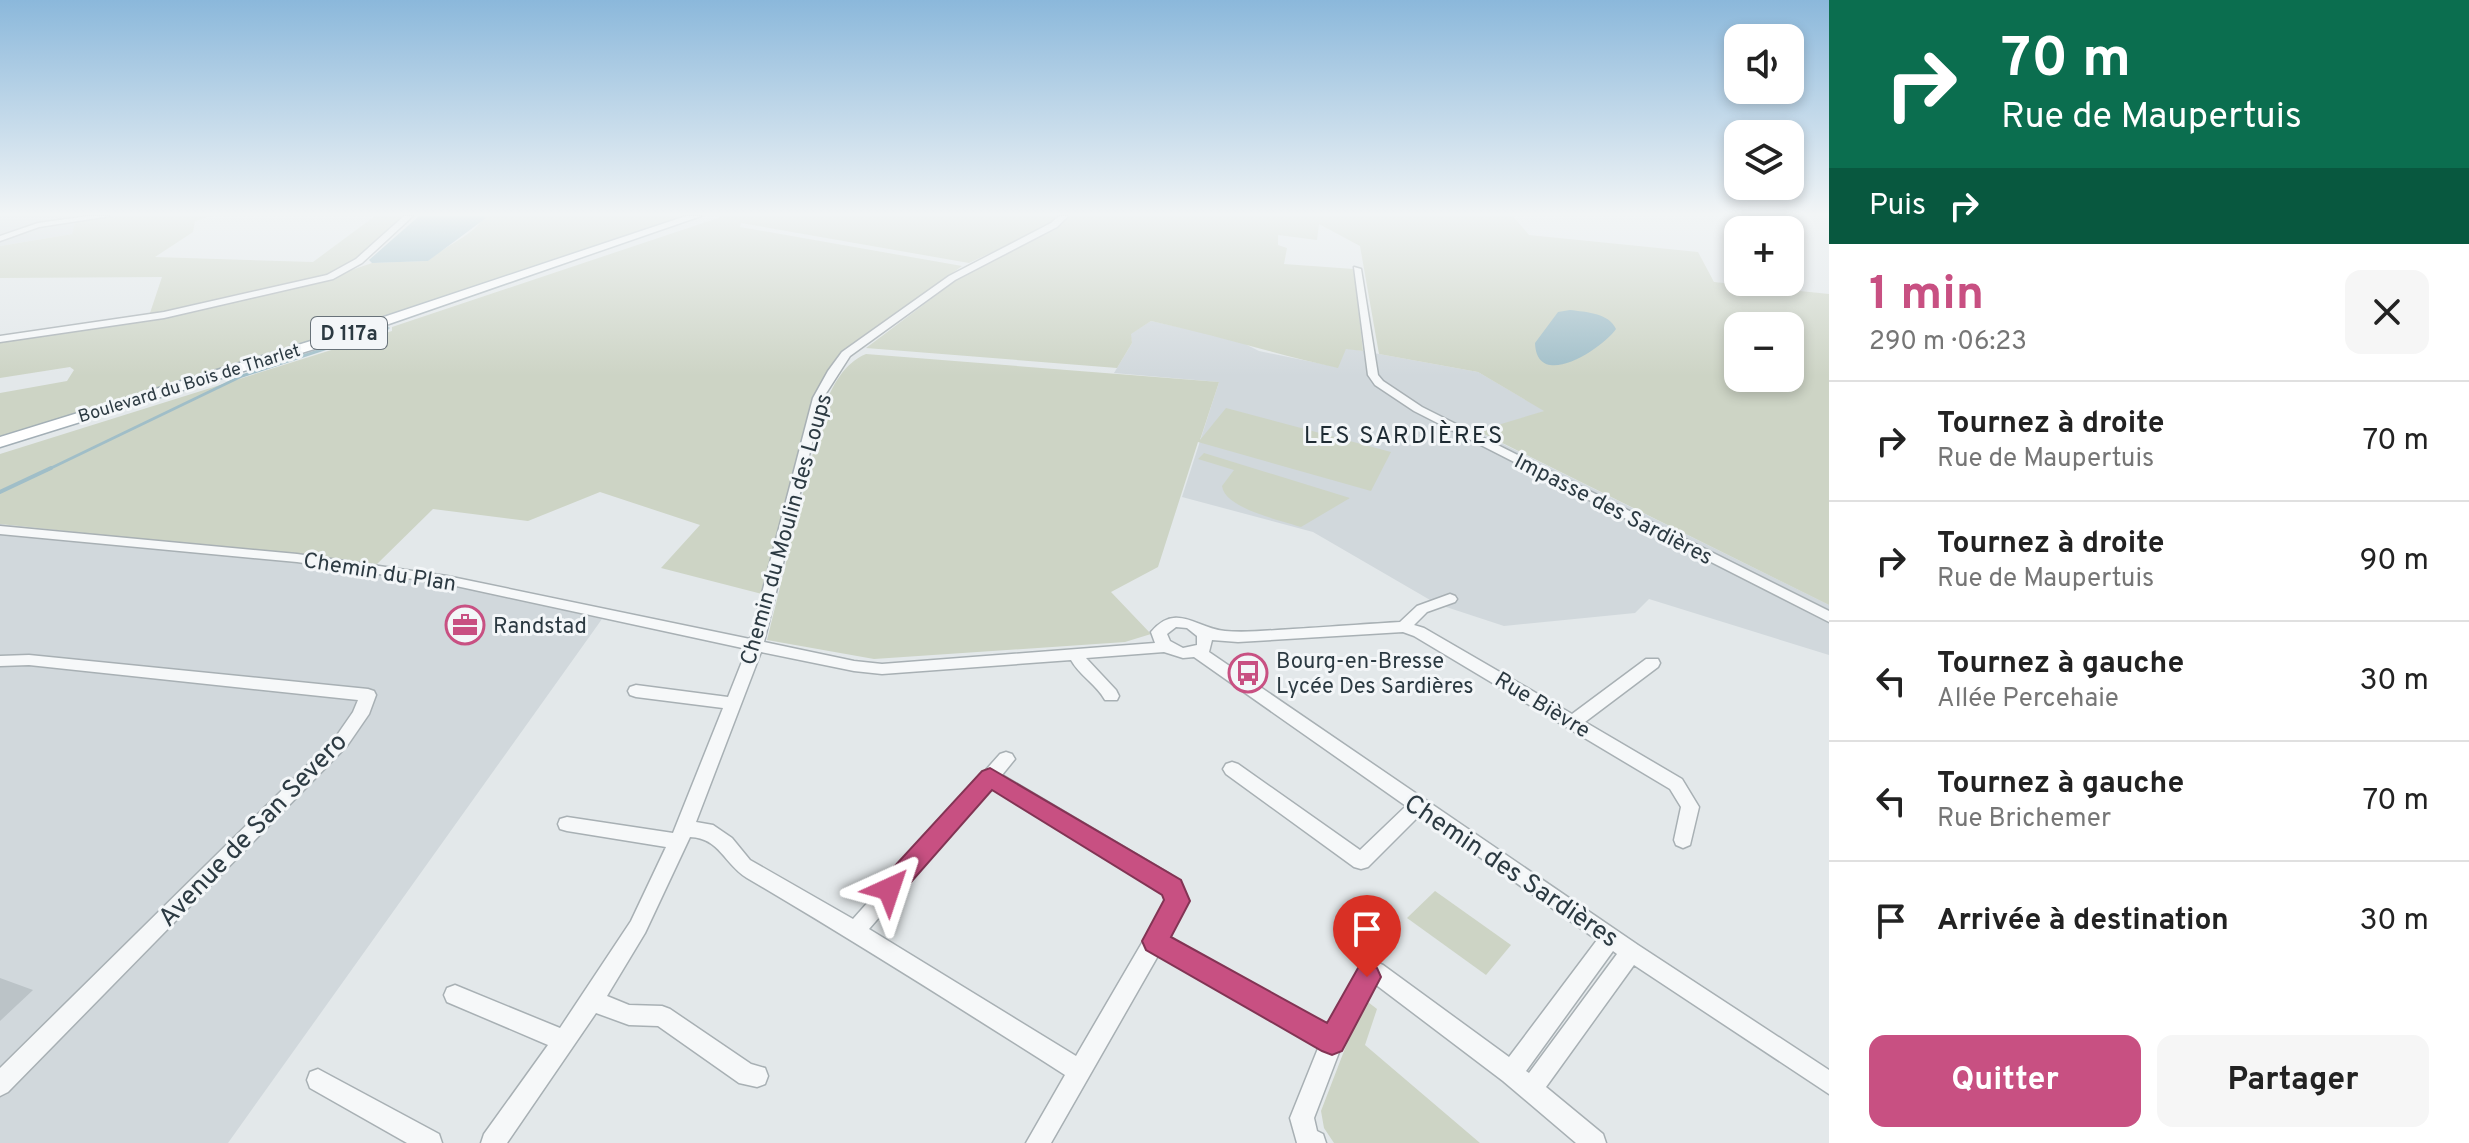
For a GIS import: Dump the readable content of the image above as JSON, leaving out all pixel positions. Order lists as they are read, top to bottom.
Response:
{
  "streets": {
    "main road": ["D 117a", "Boulevard du Bois de Tharlet"],
    "street": [
      "Impasse des Sardières",
      "Chemin du Moulin des Loups",
      "Chemin du Plan",
      "Rue Bièvre",
      "Avenue de San Severo",
      "Chemin des Sardières"
    ]
  },
  "crossings": [
    ["Chemin du Moulin des Loups", "Chemin du Plan"],
    ["Rue Bièvre", "Chemin des Sardières"]
  ],
  "districts": ["LES SARDIÈRES"],
  "places": {
    "office": ["Randstad"],
    "bus stop": ["Bourg-en-Bresse Lycée Des Sardières"]
  },
  "page": {
    "turn": ["70 m", "Rue de Maupertuis"],
    "map_buttons": ["+", "−"],
    "then": "Puis",
    "heading": ["1 min", "290 m · 06:23"],
    "list": [
      {
        "name": "Tournez à droite",
        "note": "Rue de Maupertuis",
        "value": "70 m"
      },
      {
        "name": "Tournez à droite",
        "note": "Rue de Maupertuis",
        "value": "90 m"
      },
      {
        "name": "Tournez à gauche",
        "note": "Allée Percehaie",
        "value": "30 m"
      },
      {
        "name": "Tournez à gauche",
        "note": "Rue Brichemer",
        "value": "70 m"
      },
      {
        "name": "Arrivée à destination",
        "value": "30 m"
      }
    ],
    "buttons": ["Quitter", "Partager"]
  }
}
